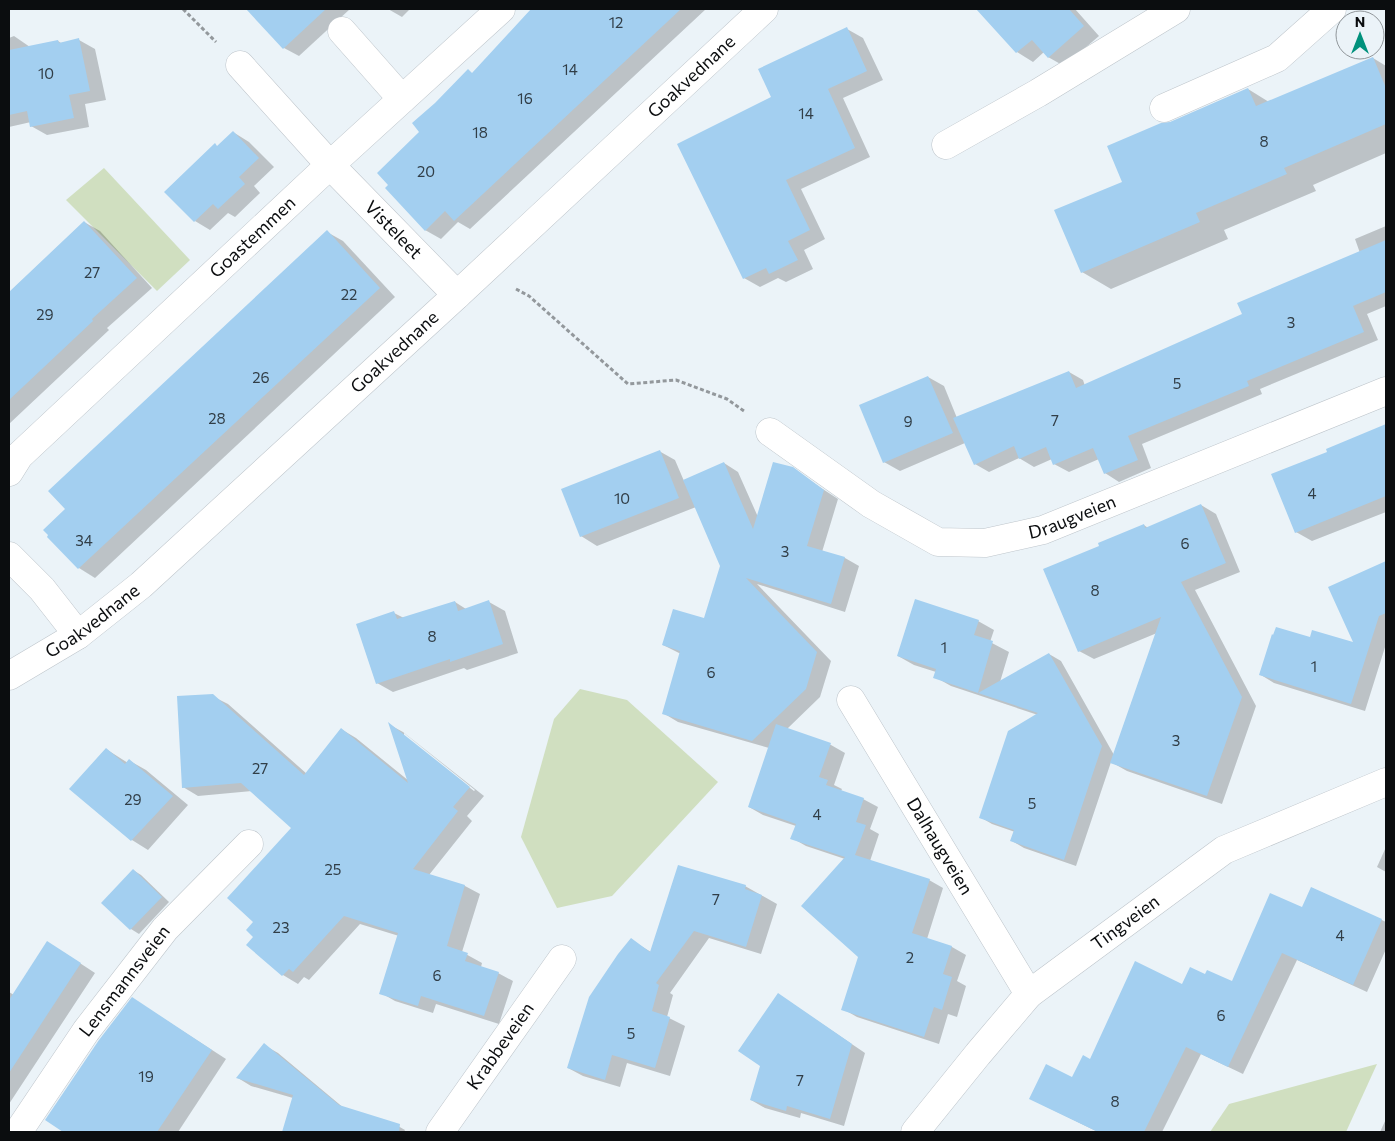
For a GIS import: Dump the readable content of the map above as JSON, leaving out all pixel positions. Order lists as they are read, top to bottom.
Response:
{
  "streets": {
    "street": [
      "Goakvednane",
      "Visteleet",
      "Goastemmen",
      "Draugveien",
      "Dalhaugveien",
      "Tingveien",
      "Lensmannsveien",
      "Krabbeveien"
    ]
  },
  "crossings": [
    ["Goakvednane", "Visteleet"],
    ["Visteleet", "Goastemmen"],
    ["Dalhaugveien", "Tingveien"]
  ],
  "house_numbers": [
    "12",
    "14",
    "10",
    "16",
    "14",
    "18",
    "8",
    "20",
    "27",
    "22",
    "29",
    "3",
    "26",
    "5",
    "28",
    "7",
    "9",
    "4",
    "10",
    "34",
    "6",
    "3",
    "8",
    "8",
    "1",
    "1",
    "6",
    "3",
    "27",
    "29",
    "5",
    "4",
    "25",
    "7",
    "23",
    "4",
    "2",
    "6",
    "6",
    "5",
    "19",
    "7",
    "8"
  ],
  "north": "top"
}
